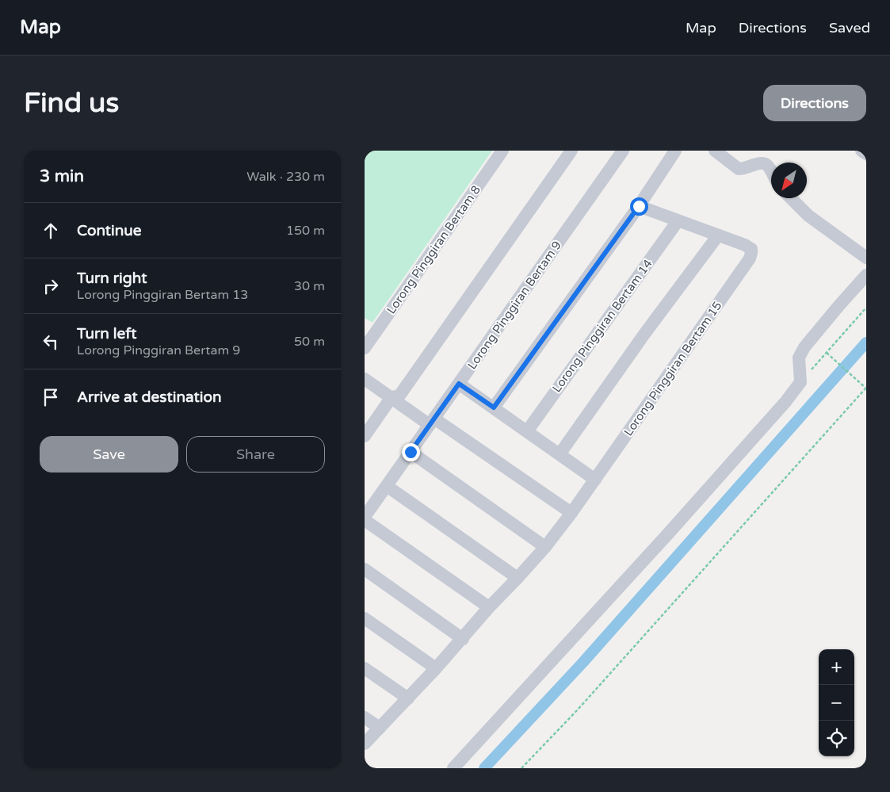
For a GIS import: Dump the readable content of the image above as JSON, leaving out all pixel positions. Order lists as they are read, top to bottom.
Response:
{
  "streets": {
    "street": [
      "Lorong Pinggiran Bertam 8",
      "Lorong Pinggiran Bertam 9",
      "Lorong Pinggiran Bertam 14",
      "Lorong Pinggiran Bertam 15"
    ]
  },
  "north": "bottom left",
  "page": {
    "header": "Map",
    "nav": ["Map", "Directions", "Saved"],
    "buttons": [
      "Directions",
      ["Save", "Share"]
    ],
    "title": "Find us",
    "heading": ["3 min", "Walk · 230 m"],
    "list": [
      ["Continue", "150 m"],
      ["Turn right", "Lorong Pinggiran Bertam 13", "30 m"],
      ["Turn left", "Lorong Pinggiran Bertam 9", "50 m"],
      "Arrive at destination"
    ],
    "map_buttons": ["+", "−"]
  }
}
